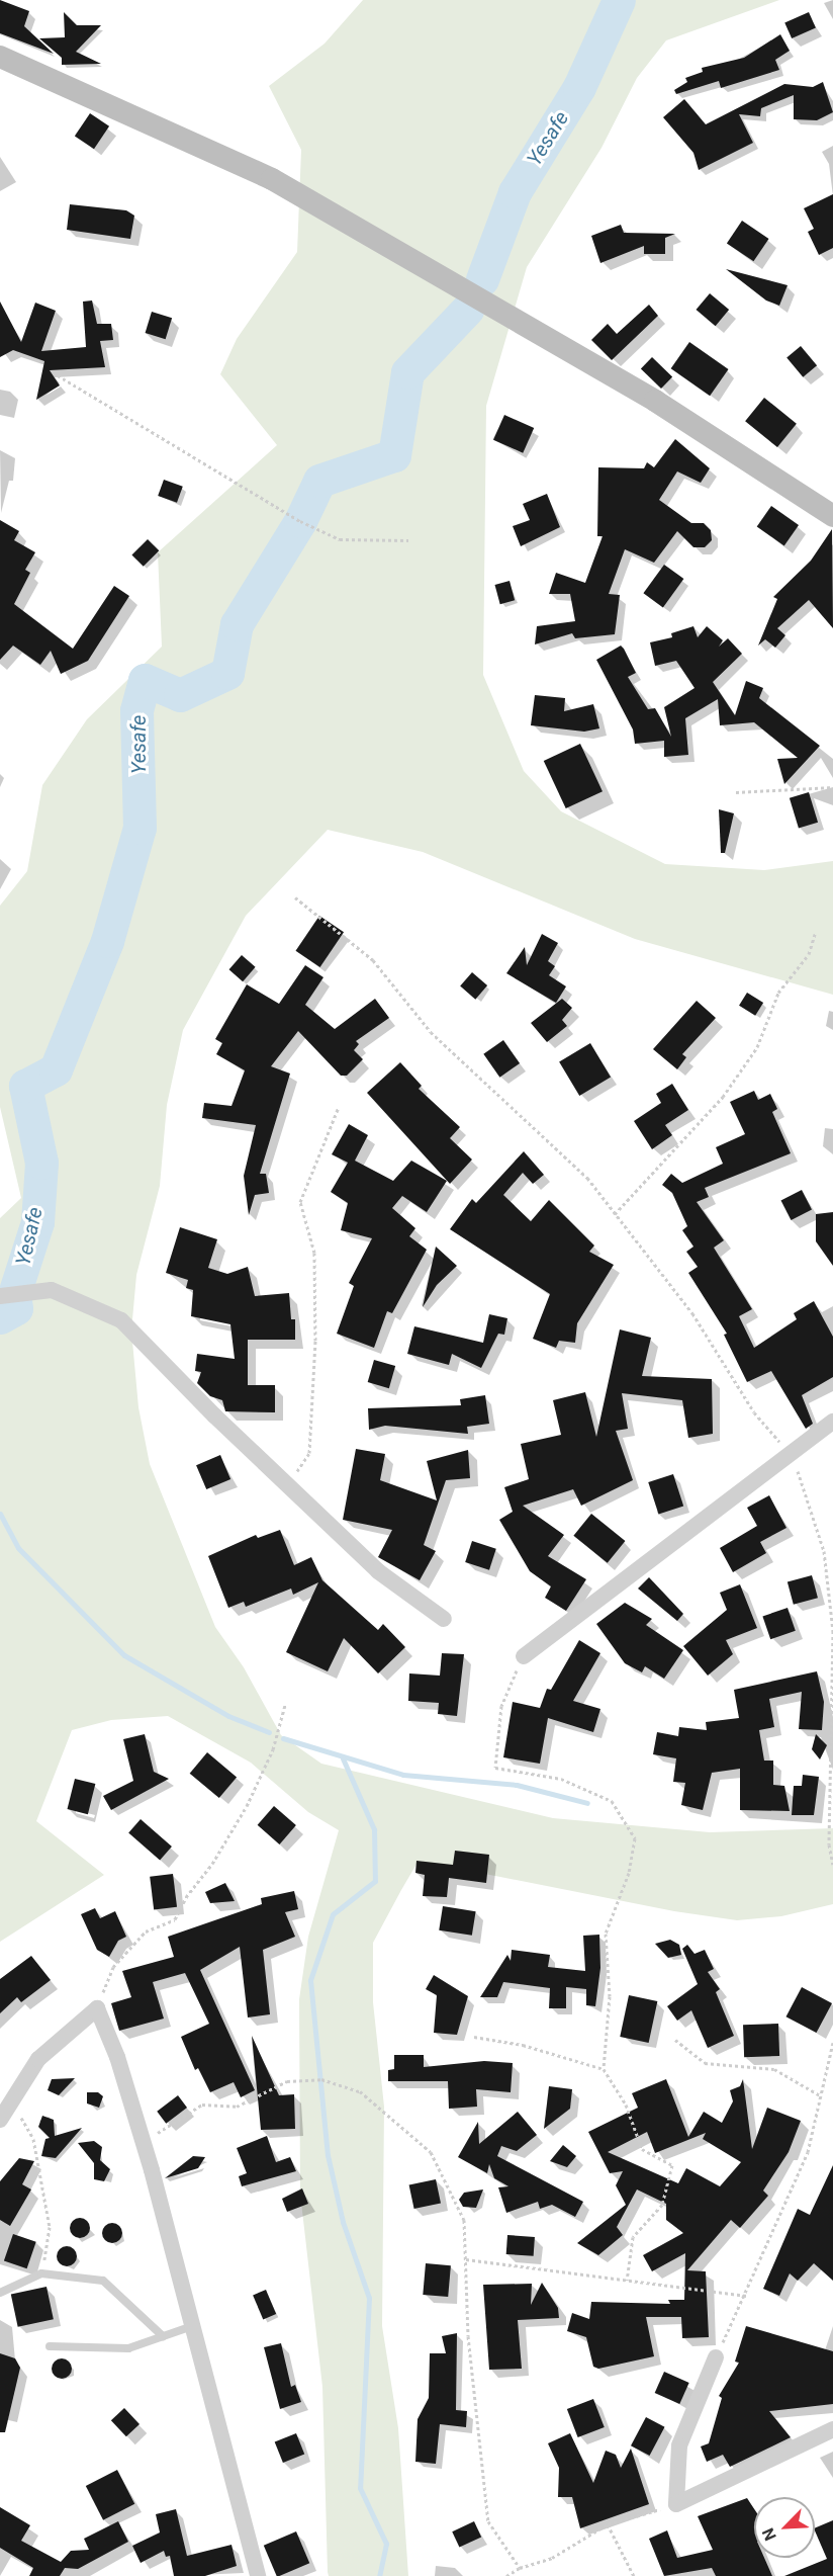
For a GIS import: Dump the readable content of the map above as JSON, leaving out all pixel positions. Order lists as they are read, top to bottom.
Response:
{
  "water": ["Yesafe"],
  "north": "bottom left"
}
